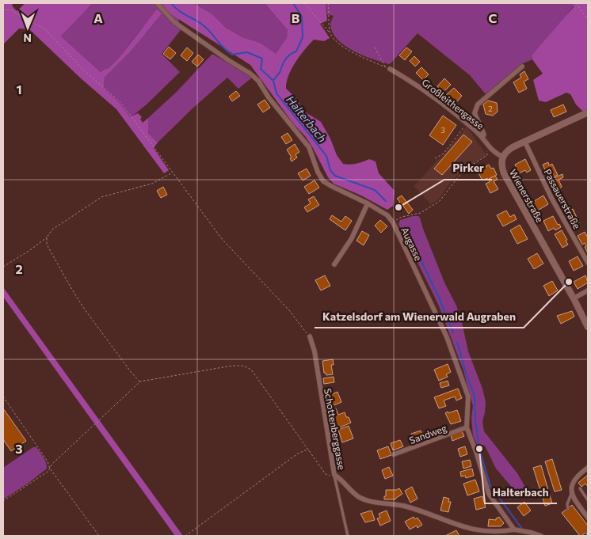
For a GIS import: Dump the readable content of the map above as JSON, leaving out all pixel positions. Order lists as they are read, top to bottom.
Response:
{
  "streets": {
    "street": [
      "Großleithengasse",
      "Wienerstraße",
      "Passauerstraße",
      "Augasse",
      "Schottenberggasse",
      "Sandweg"
    ]
  },
  "crossings": [
    ["Großleithengasse", "Wienerstraße"],
    ["Augasse", "Schottenberggasse"],
    ["Augasse", "Sandweg"]
  ],
  "water": ["Halterbach"],
  "places": ["Pirker", "Katzelsdorf am Wienerwald Augraben", "Halterbach"],
  "house_numbers": ["2", "3"],
  "north": "bottom",
  "grid": {
    "columns": ["A", "B", "C"],
    "rows": ["1", "2", "3"]
  }
}
